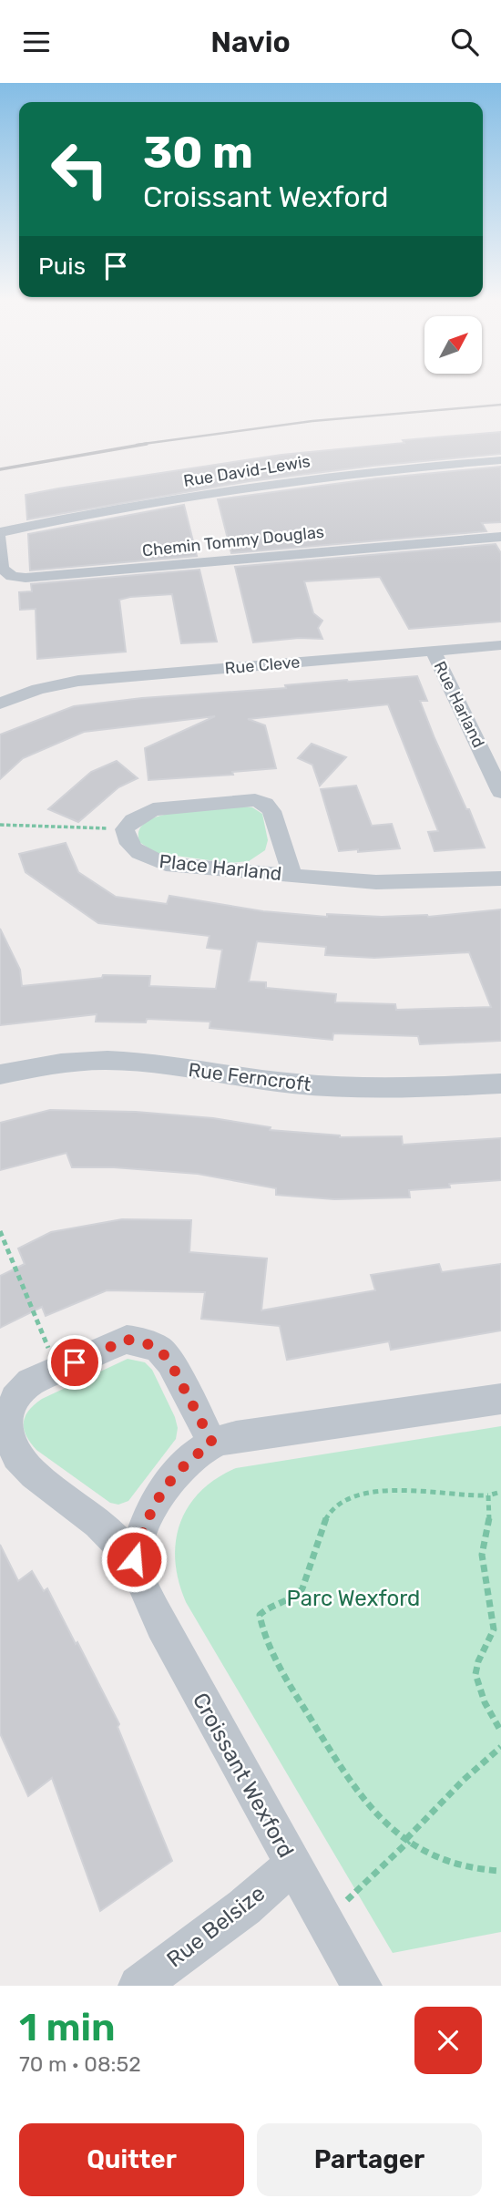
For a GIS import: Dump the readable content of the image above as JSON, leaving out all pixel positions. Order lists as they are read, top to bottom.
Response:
{
  "streets": {
    "street": [
      "Rue David-Lewis",
      "Chemin Tommy Douglas",
      "Rue Cleve",
      "Rue Harland",
      "Place Harland",
      "Rue Ferncroft",
      "Croissant Wexford",
      "Rue Belsize"
    ]
  },
  "crossings": [
    ["Rue Cleve", "Rue Harland"],
    ["Croissant Wexford", "Rue Belsize"]
  ],
  "parks": ["Parc Wexford"],
  "north": "top right",
  "page": {
    "header": "Navio",
    "turn": ["30 m", "Croissant Wexford"],
    "then": "Puis",
    "heading": ["1 min", "70 m · 08:52"],
    "buttons": ["Quitter", "Partager"]
  }
}
